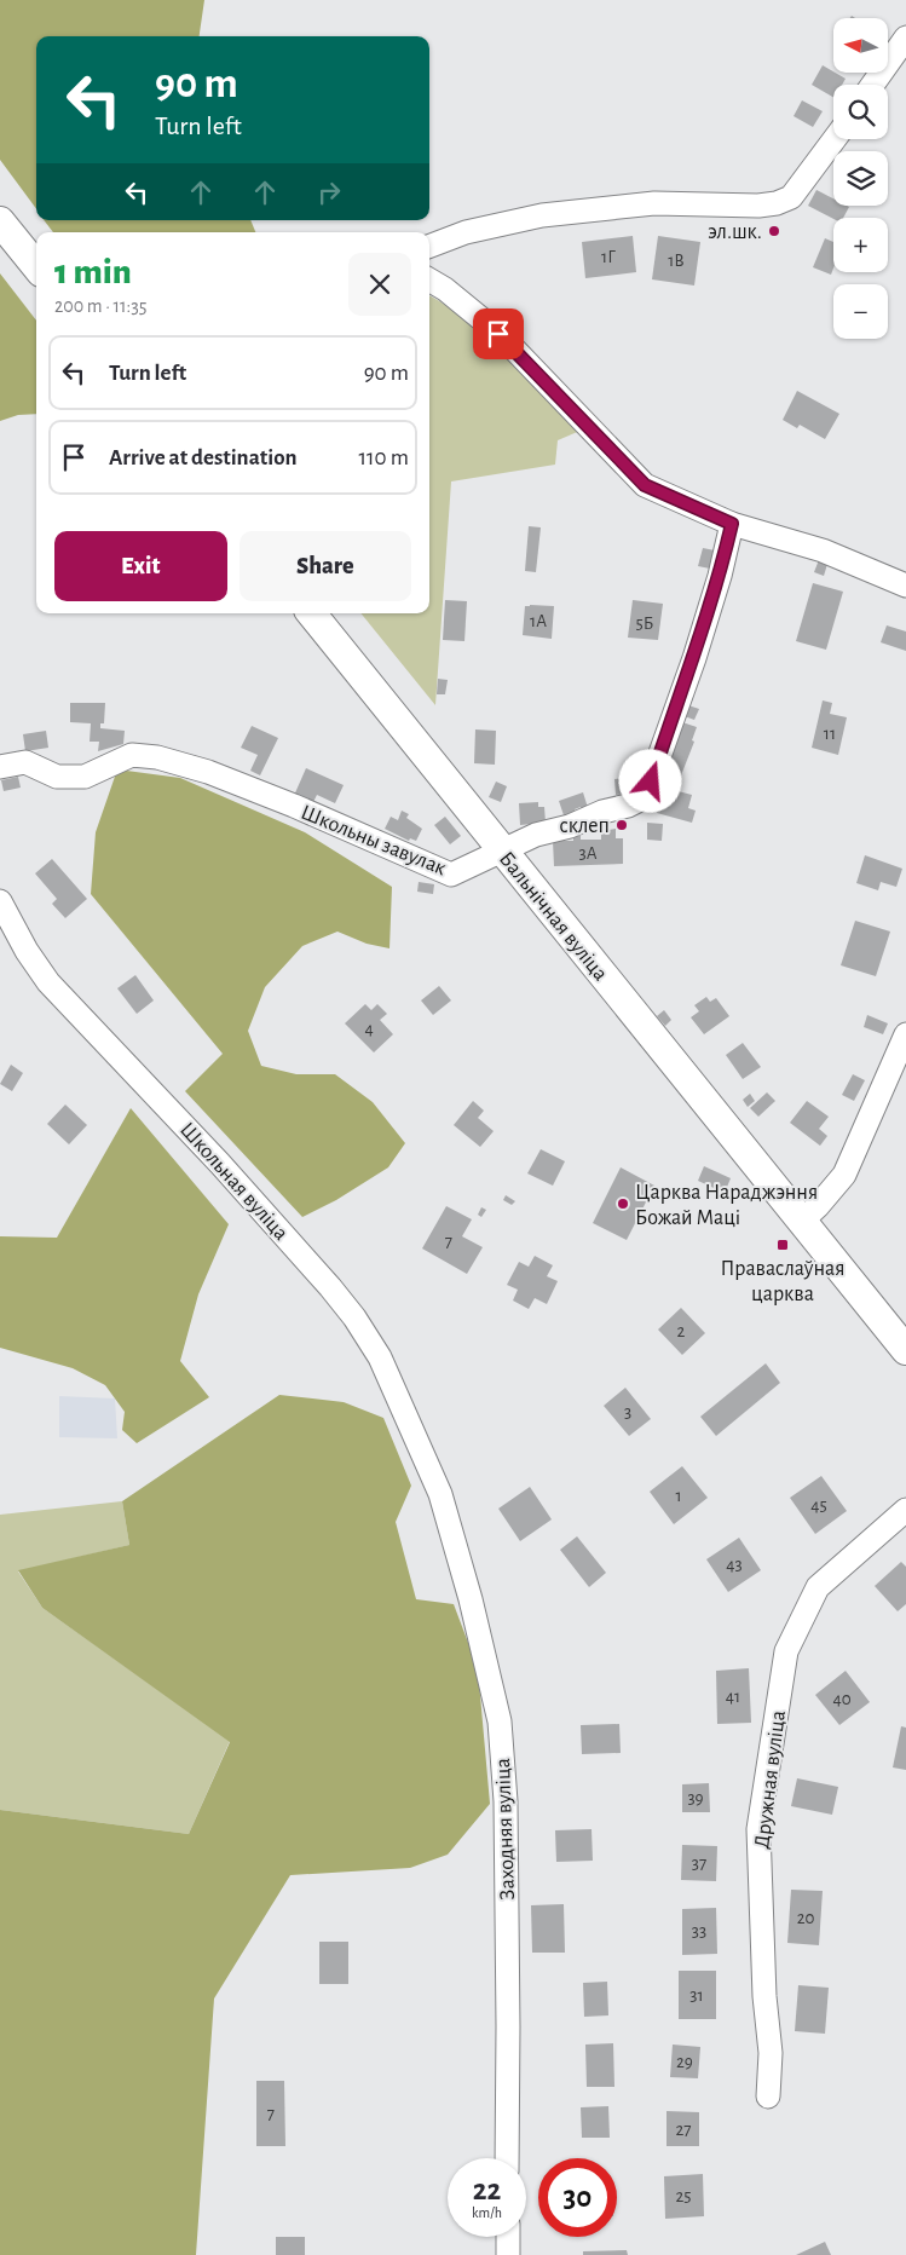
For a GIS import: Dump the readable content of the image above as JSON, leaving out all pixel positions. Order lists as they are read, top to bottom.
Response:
{
  "streets": {
    "street": [
      "Школьны завулак",
      "Бальнічная вуліца",
      "Школьная вуліца",
      "Дружная вуліца",
      "Заходняя вуліца"
    ]
  },
  "crossings": [
    ["Школьны завулак", "Бальнічная вуліца"],
    ["Школьная вуліца", "Заходняя вуліца"]
  ],
  "places": {
    "other": ["эл.шк.", "склеп", "Царква Нараджэння Божай Маці"],
    "transit": ["Праваслаўная царква"]
  },
  "house_numbers": [
    "1Г",
    "1В",
    "1А",
    "5Б",
    "11",
    "3А",
    "4",
    "7",
    "2",
    "3",
    "1",
    "45",
    "43",
    "41",
    "40",
    "39",
    "37",
    "20",
    "33",
    "31",
    "29",
    "7",
    "27",
    "25"
  ],
  "north": "left",
  "page": {
    "map_buttons": ["+", "−"],
    "turn": ["90 m", "Turn left"],
    "heading": ["1 min", "200 m · 11:35"],
    "list": [
      {
        "name": "Turn left",
        "value": "90 m"
      },
      {
        "name": "Arrive at destination",
        "value": "110 m"
      }
    ],
    "buttons": ["Exit", "Share"],
    "speed": "22 km/h",
    "limit": "30"
  }
}
